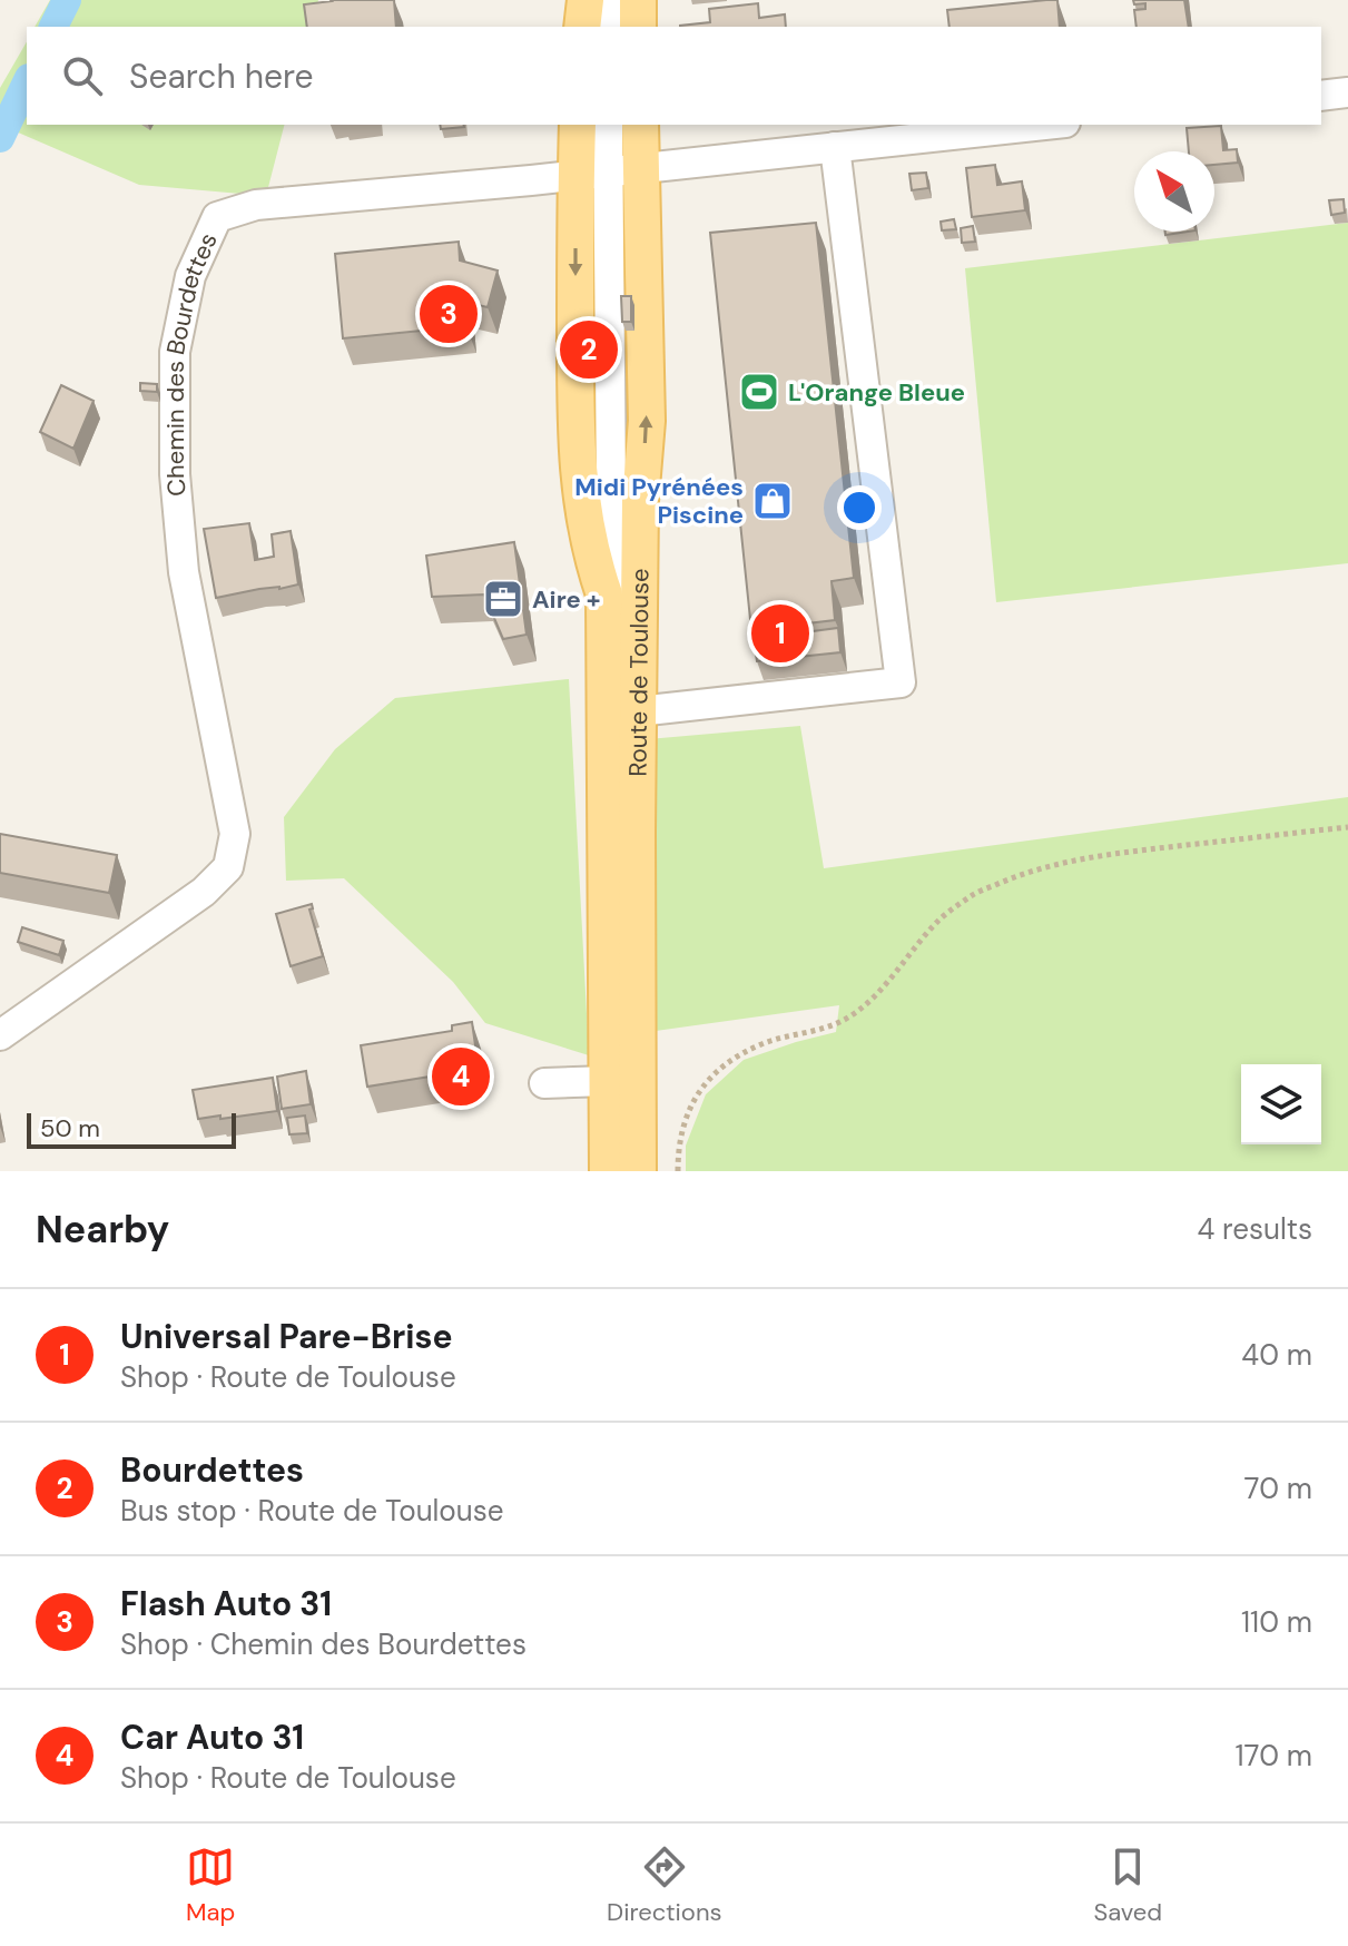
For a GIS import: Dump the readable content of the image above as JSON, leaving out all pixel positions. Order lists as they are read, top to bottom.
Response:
{
  "streets": {
    "main road": ["Route de Toulouse"],
    "street": ["Chemin des Bourdettes"]
  },
  "crossings": [
    ["Chemin des Bourdettes", "Route de Toulouse"]
  ],
  "places": {
    "sports": ["L'Orange Bleue"],
    "shop": ["Midi Pyrénées Piscine"],
    "office": ["Aire +"]
  },
  "scale_bar": "50 m",
  "north": "top left",
  "page": {
    "search": "Search here",
    "pins": [
      "3",
      "2",
      "1",
      "4"
    ],
    "scale": "50 m",
    "heading": ["Nearby", "4 results"],
    "list": [
      {
        "mark": "1",
        "name": "Universal Pare-Brise",
        "note": "Shop · Route de Toulouse",
        "value": "40 m"
      },
      {
        "mark": "2",
        "name": "Bourdettes",
        "note": "Bus stop · Route de Toulouse",
        "value": "70 m"
      },
      {
        "mark": "3",
        "name": "Flash Auto 31",
        "note": "Shop · Chemin des Bourdettes",
        "value": "110 m"
      },
      {
        "mark": "4",
        "name": "Car Auto 31",
        "note": "Shop · Route de Toulouse",
        "value": "170 m"
      }
    ],
    "nav": ["Map", "Directions", "Saved"]
  }
}
